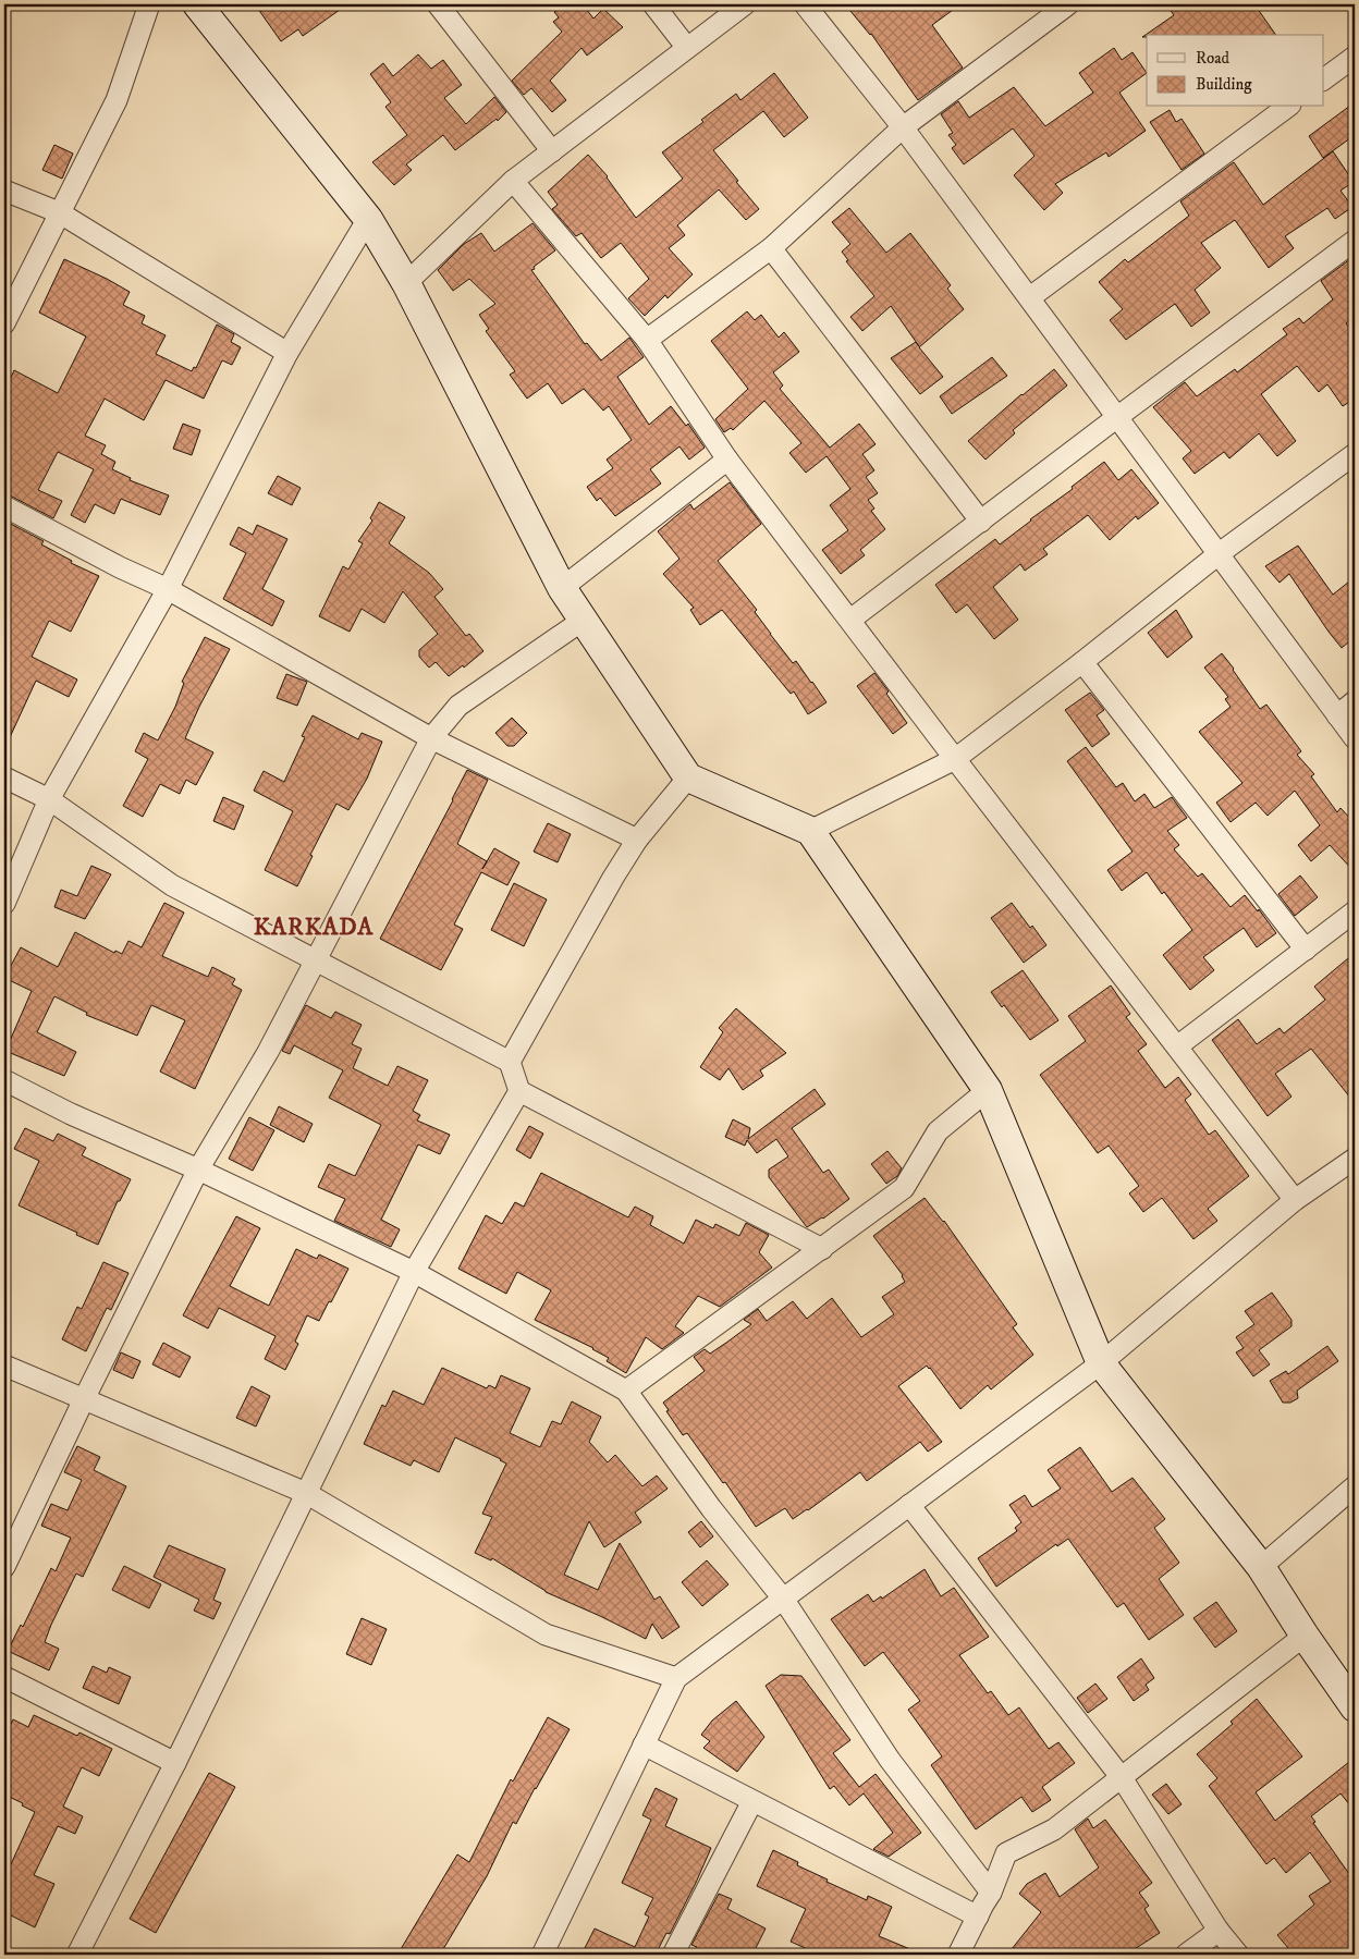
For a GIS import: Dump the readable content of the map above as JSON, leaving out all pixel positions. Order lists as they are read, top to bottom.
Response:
{
  "districts": ["KARKADA"],
  "legend": ["Road", "Building"]
}
